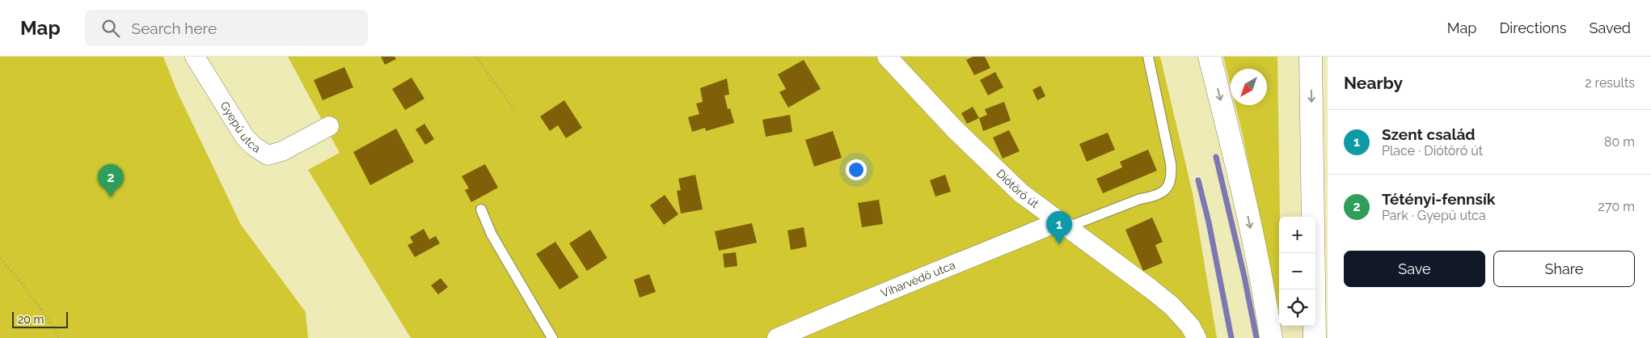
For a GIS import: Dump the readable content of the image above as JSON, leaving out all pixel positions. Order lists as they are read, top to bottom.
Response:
{
  "streets": {
    "street": ["Gyepű utca", "Diótörő út", "Viharvédő utca"]
  },
  "crossings": [
    ["Diótörő út", "Viharvédő utca"]
  ],
  "scale_bar": "20 m",
  "north": "bottom left",
  "page": {
    "header": "Map",
    "search": "Search here",
    "nav": ["Map", "Directions", "Saved"],
    "heading": ["Nearby", "2 results"],
    "list": [
      {
        "mark": "1",
        "name": "Szent család",
        "note": "Place · Diótörő út",
        "value": "80 m"
      },
      {
        "mark": "2",
        "name": "Tétényi-fennsík",
        "note": "Park · Gyepű utca",
        "value": "270 m"
      }
    ],
    "pins": ["2", "1"],
    "map_buttons": ["+", "−"],
    "buttons": ["Save", "Share"],
    "scale": "20 m"
  }
}
